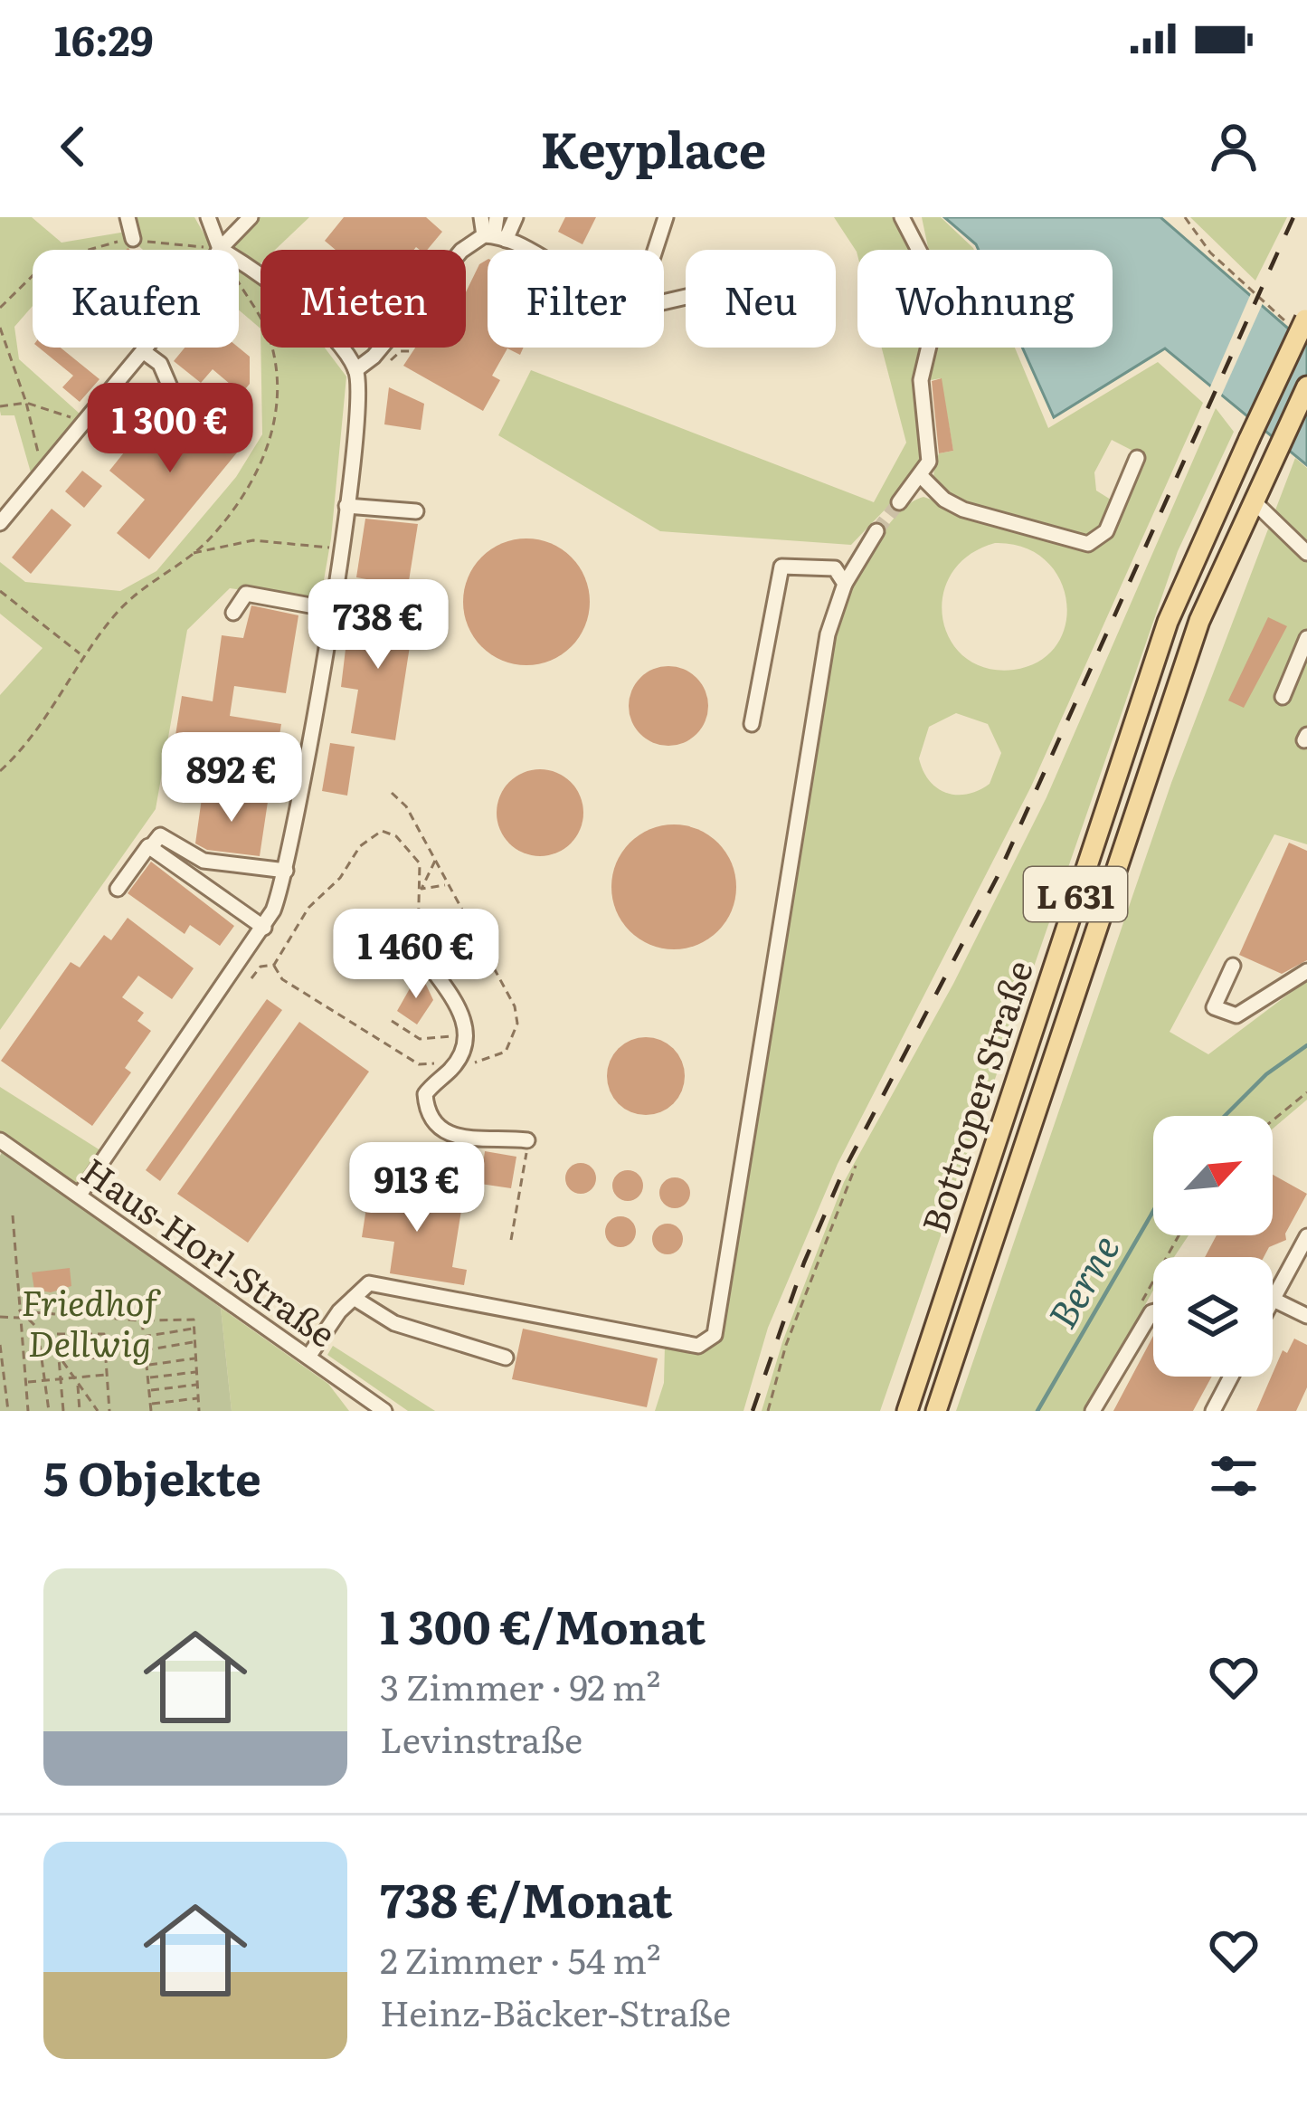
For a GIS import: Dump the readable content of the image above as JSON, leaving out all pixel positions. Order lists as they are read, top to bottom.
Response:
{
  "streets": {
    "main road": ["L 631", "Bottroper Straße"],
    "street": ["Haus-Horl-Straße"]
  },
  "water": ["Berne"],
  "parks": ["Friedhof Dellwig"],
  "north": "top right",
  "page": {
    "status": "16:29",
    "header": "Keyplace",
    "chip": [
      "Kaufen",
      "Mieten",
      "Filter",
      "Neu",
      "Wohnung"
    ],
    "price": [
      "1 300 €",
      "738 €",
      "892 €",
      "1 460 €",
      "913 €"
    ],
    "heading": "5 Objekte",
    "list": [
      {
        "name": "1 300 €/Monat",
        "note": "3 Zimmer · 92 m² · Levinstraße"
      },
      {
        "name": "738 €/Monat",
        "note": "2 Zimmer · 54 m² · Heinz-Bäcker-Straße"
      }
    ]
  }
}
